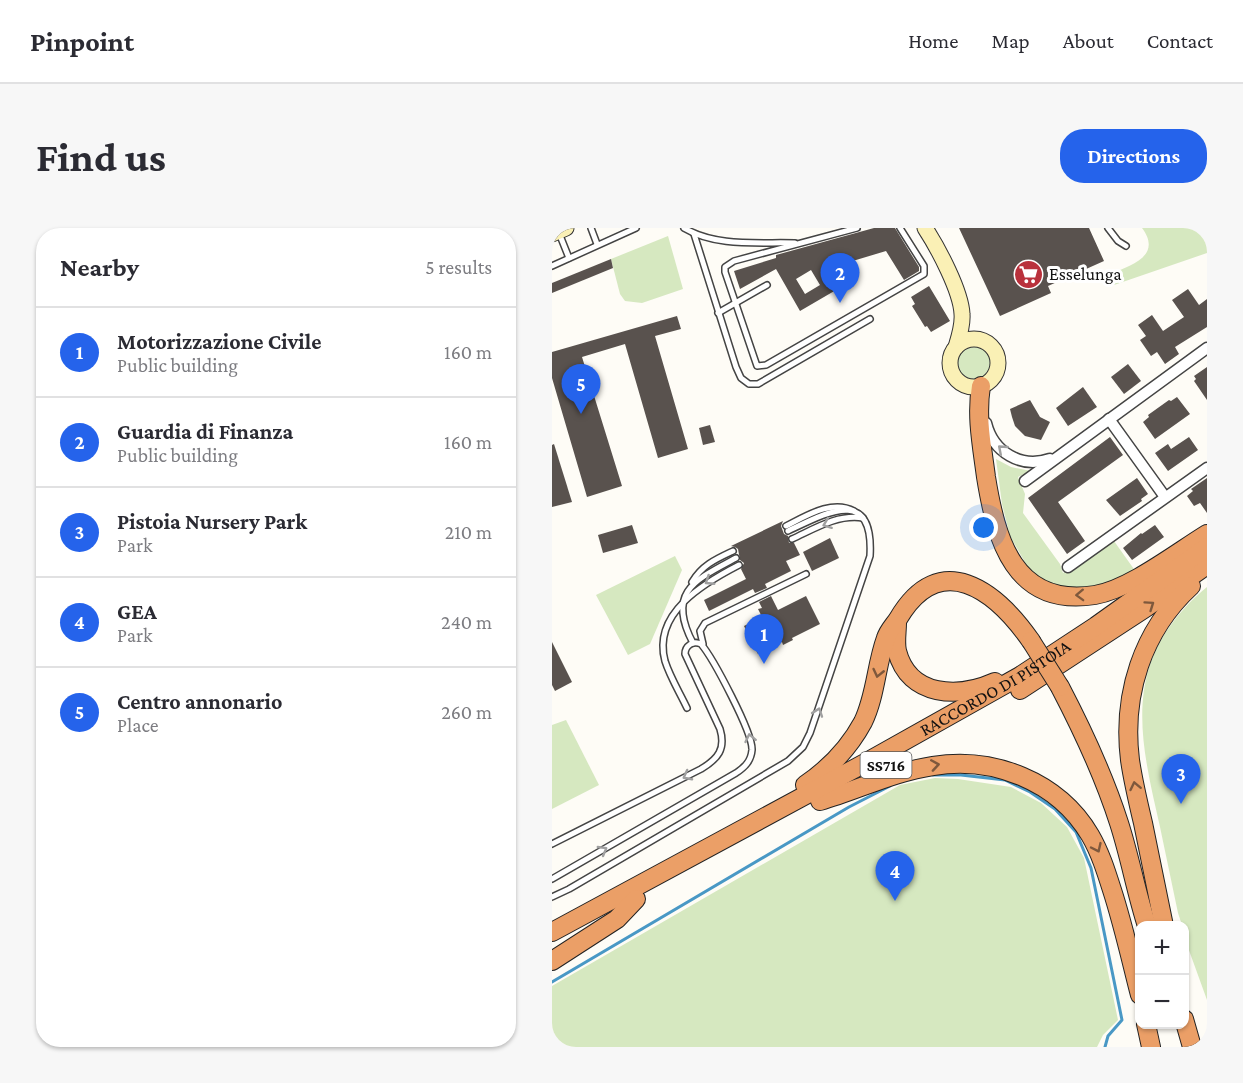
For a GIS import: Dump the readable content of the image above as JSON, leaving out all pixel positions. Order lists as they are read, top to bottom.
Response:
{
  "streets": {
    "highway": ["RACCORDO DI PISTOIA", "SS716"]
  },
  "places": {
    "supermarket": ["Esselunga"]
  },
  "page": {
    "header": "Pinpoint",
    "nav": [
      "Home",
      "Map",
      "About",
      "Contact"
    ],
    "buttons": "Directions",
    "title": "Find us",
    "heading": ["Nearby", "5 results"],
    "pins": [
      "2",
      "5",
      "1",
      "3",
      "4"
    ],
    "list": [
      {
        "mark": "1",
        "name": "Motorizzazione Civile",
        "note": "Public building",
        "value": "160 m"
      },
      {
        "mark": "2",
        "name": "Guardia di Finanza",
        "note": "Public building",
        "value": "160 m"
      },
      {
        "mark": "3",
        "name": "Pistoia Nursery Park",
        "note": "Park",
        "value": "210 m"
      },
      {
        "mark": "4",
        "name": "GEA",
        "note": "Park",
        "value": "240 m"
      },
      {
        "mark": "5",
        "name": "Centro annonario",
        "note": "Place",
        "value": "260 m"
      }
    ],
    "map_buttons": ["+", "−"]
  }
}
